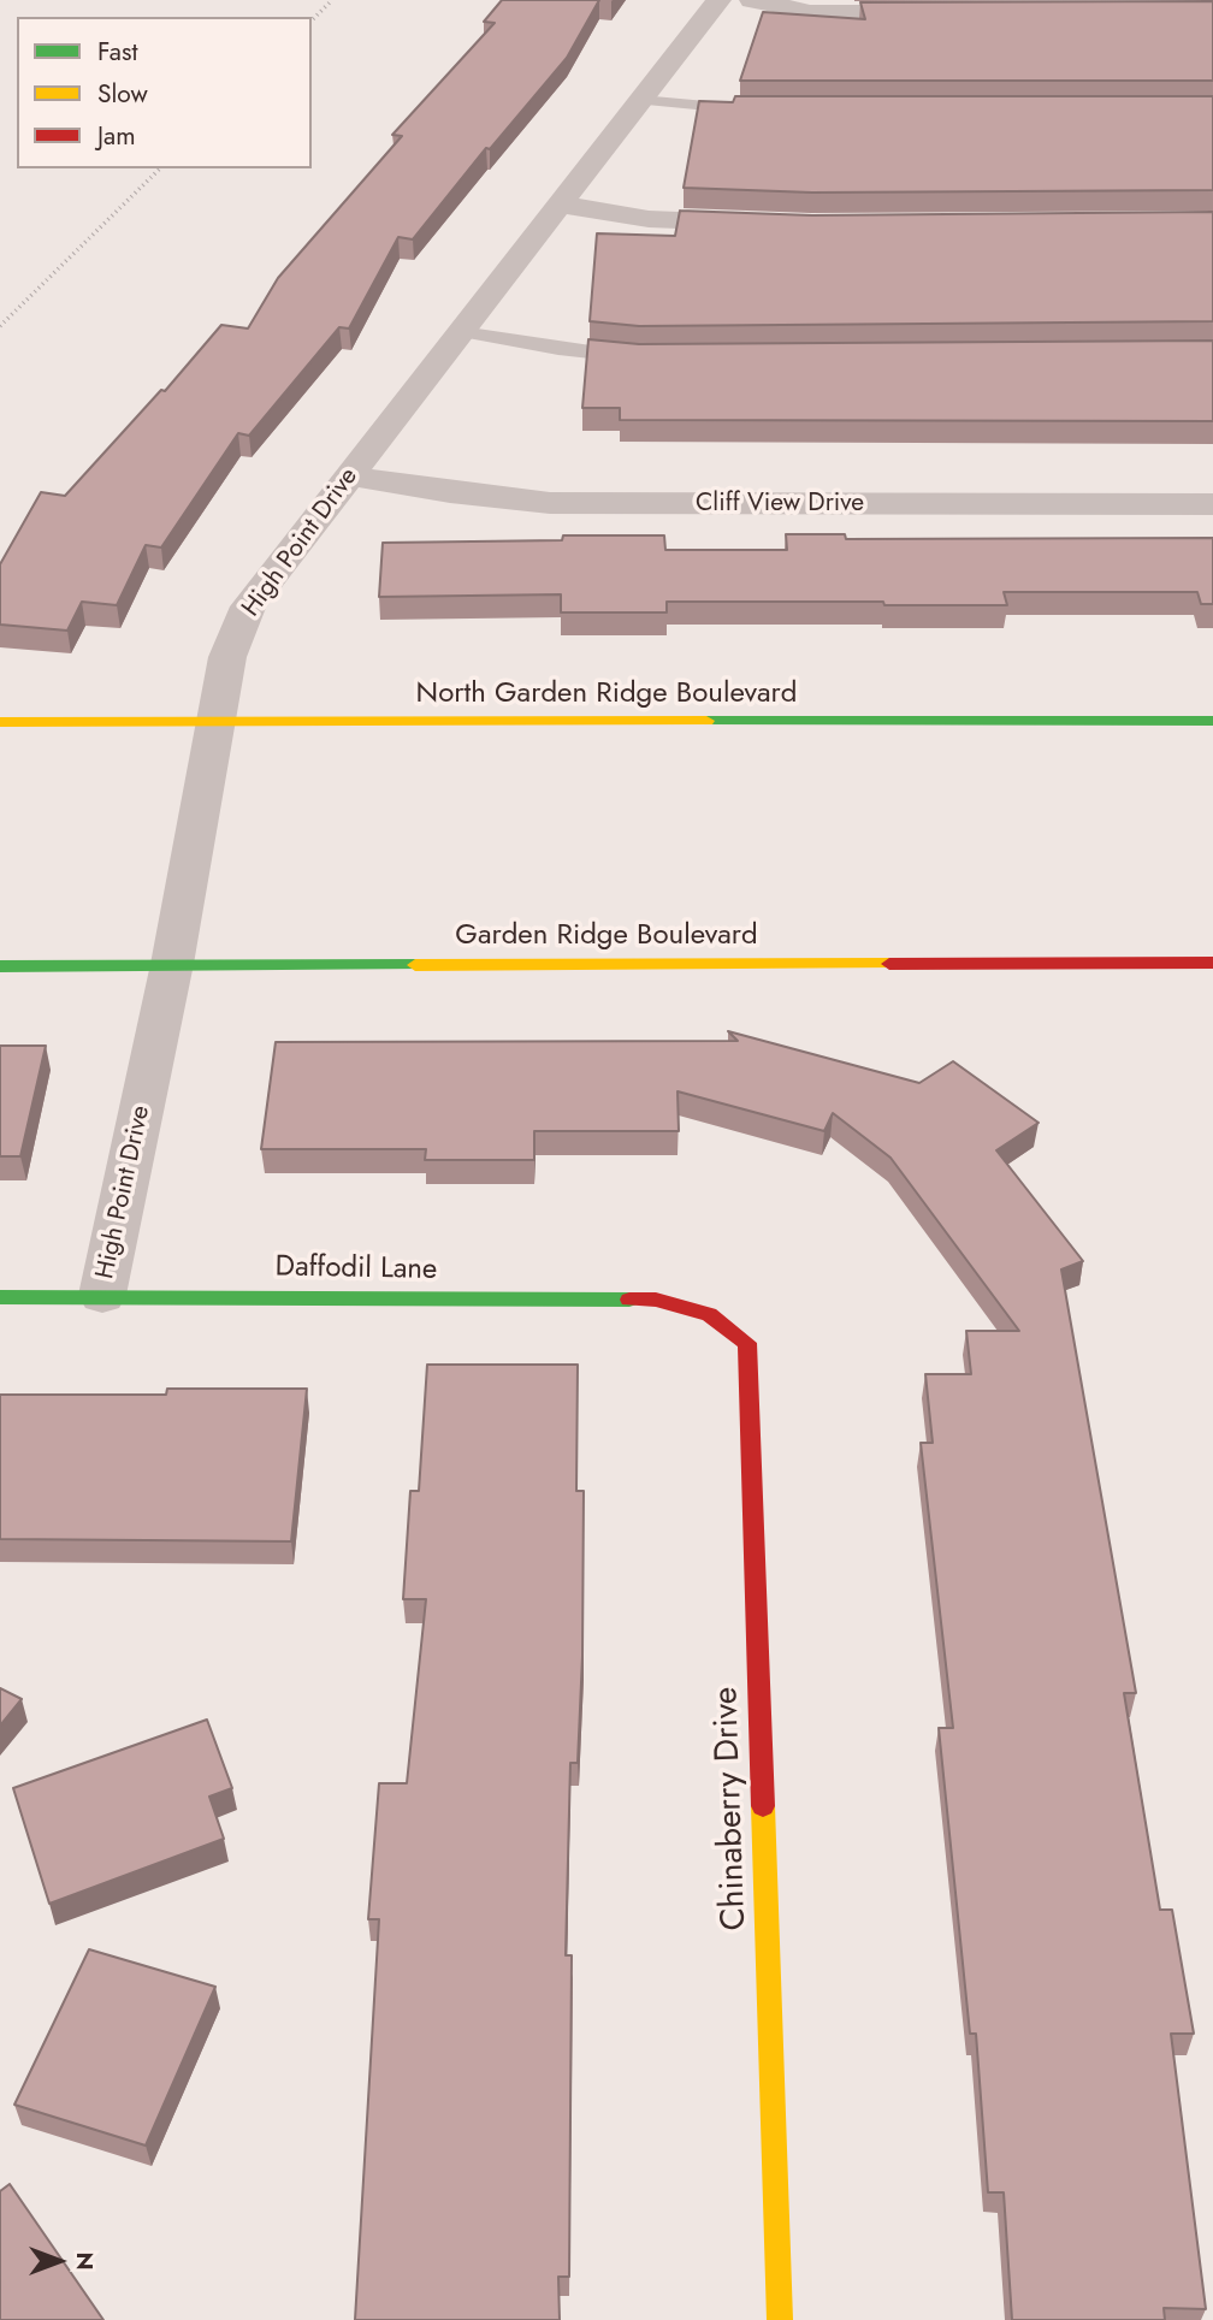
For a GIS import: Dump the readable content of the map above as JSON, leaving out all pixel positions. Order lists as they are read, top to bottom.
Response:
{
  "streets": {
    "main road": [
      "North Garden Ridge Boulevard",
      "Garden Ridge Boulevard",
      "Daffodil Lane",
      "Chinaberry Drive"
    ],
    "street": ["Cliff View Drive", "High Point Drive"]
  },
  "crossings": [
    ["Cliff View Drive", "High Point Drive"],
    ["High Point Drive", "North Garden Ridge Boulevard"],
    ["High Point Drive", "Garden Ridge Boulevard"],
    ["High Point Drive", "Daffodil Lane"],
    ["Daffodil Lane", "Chinaberry Drive"]
  ],
  "legend": ["Fast", "Slow", "Jam"],
  "north": "right"
}
